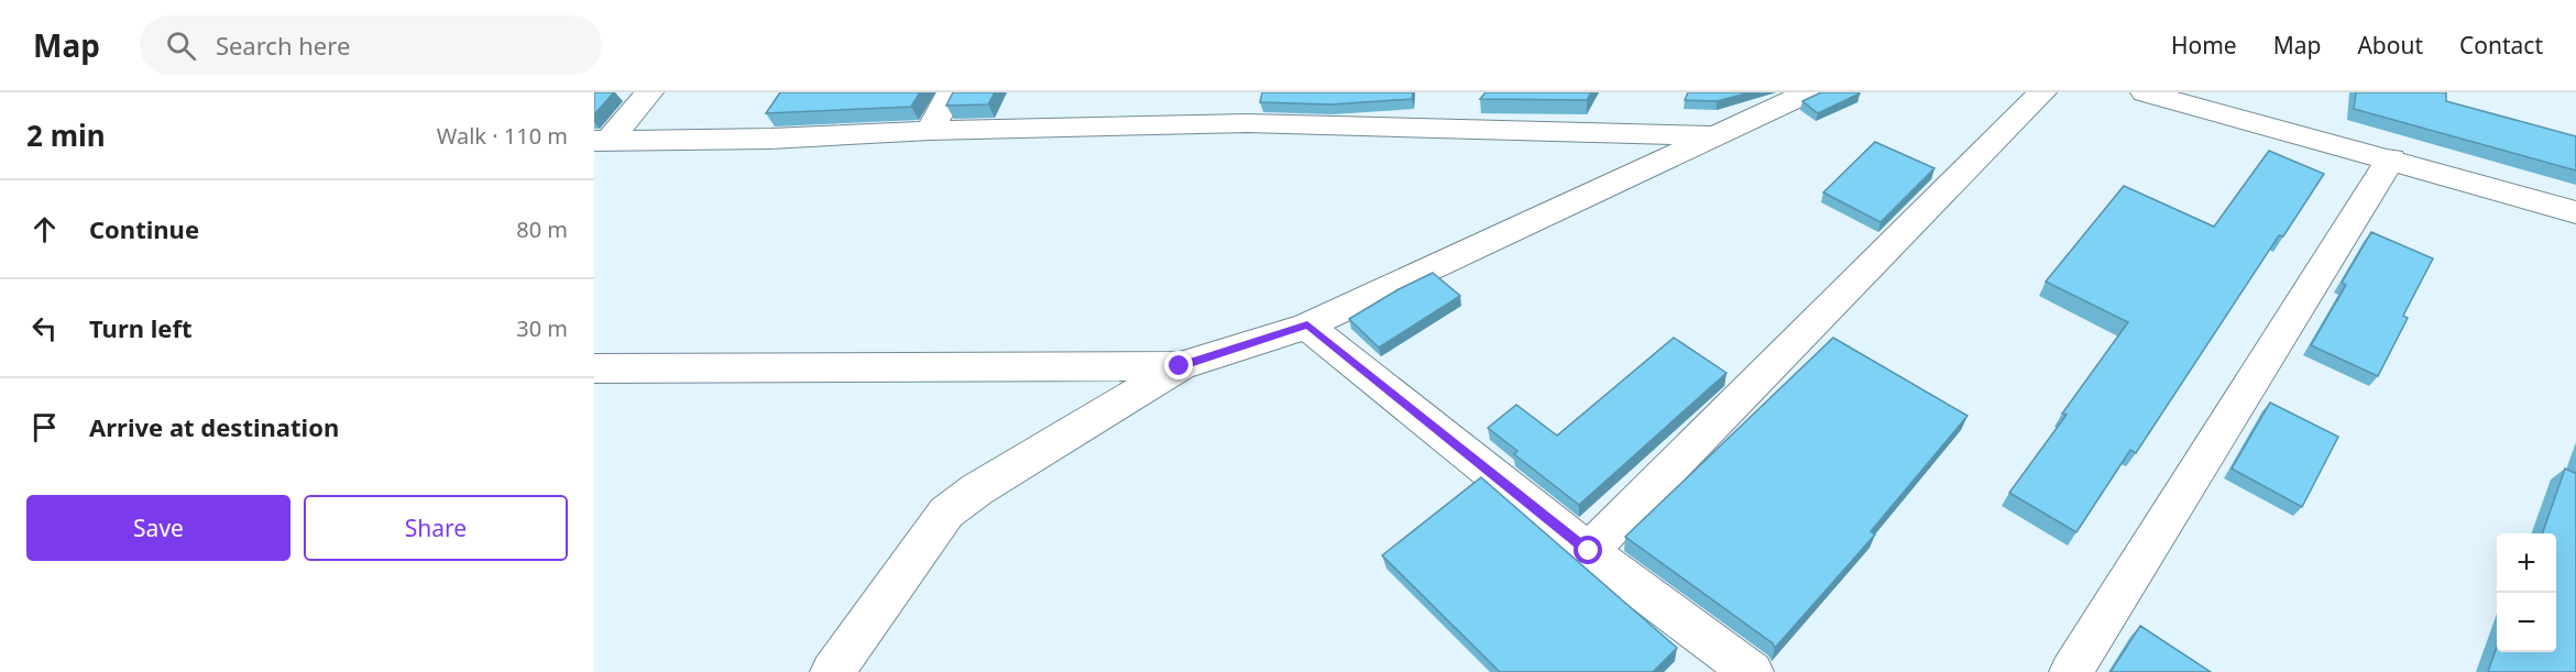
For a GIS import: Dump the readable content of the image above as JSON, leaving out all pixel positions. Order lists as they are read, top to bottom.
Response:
{
  "page": {
    "header": "Map",
    "search": "Search here",
    "nav": [
      "Home",
      "Map",
      "About",
      "Contact"
    ],
    "heading": ["2 min", "Walk · 110 m"],
    "list": [
      ["Continue", "80 m"],
      ["Turn left", "30 m"],
      "Arrive at destination"
    ],
    "buttons": ["Save", "Share"],
    "map_buttons": ["+", "−"]
  }
}
